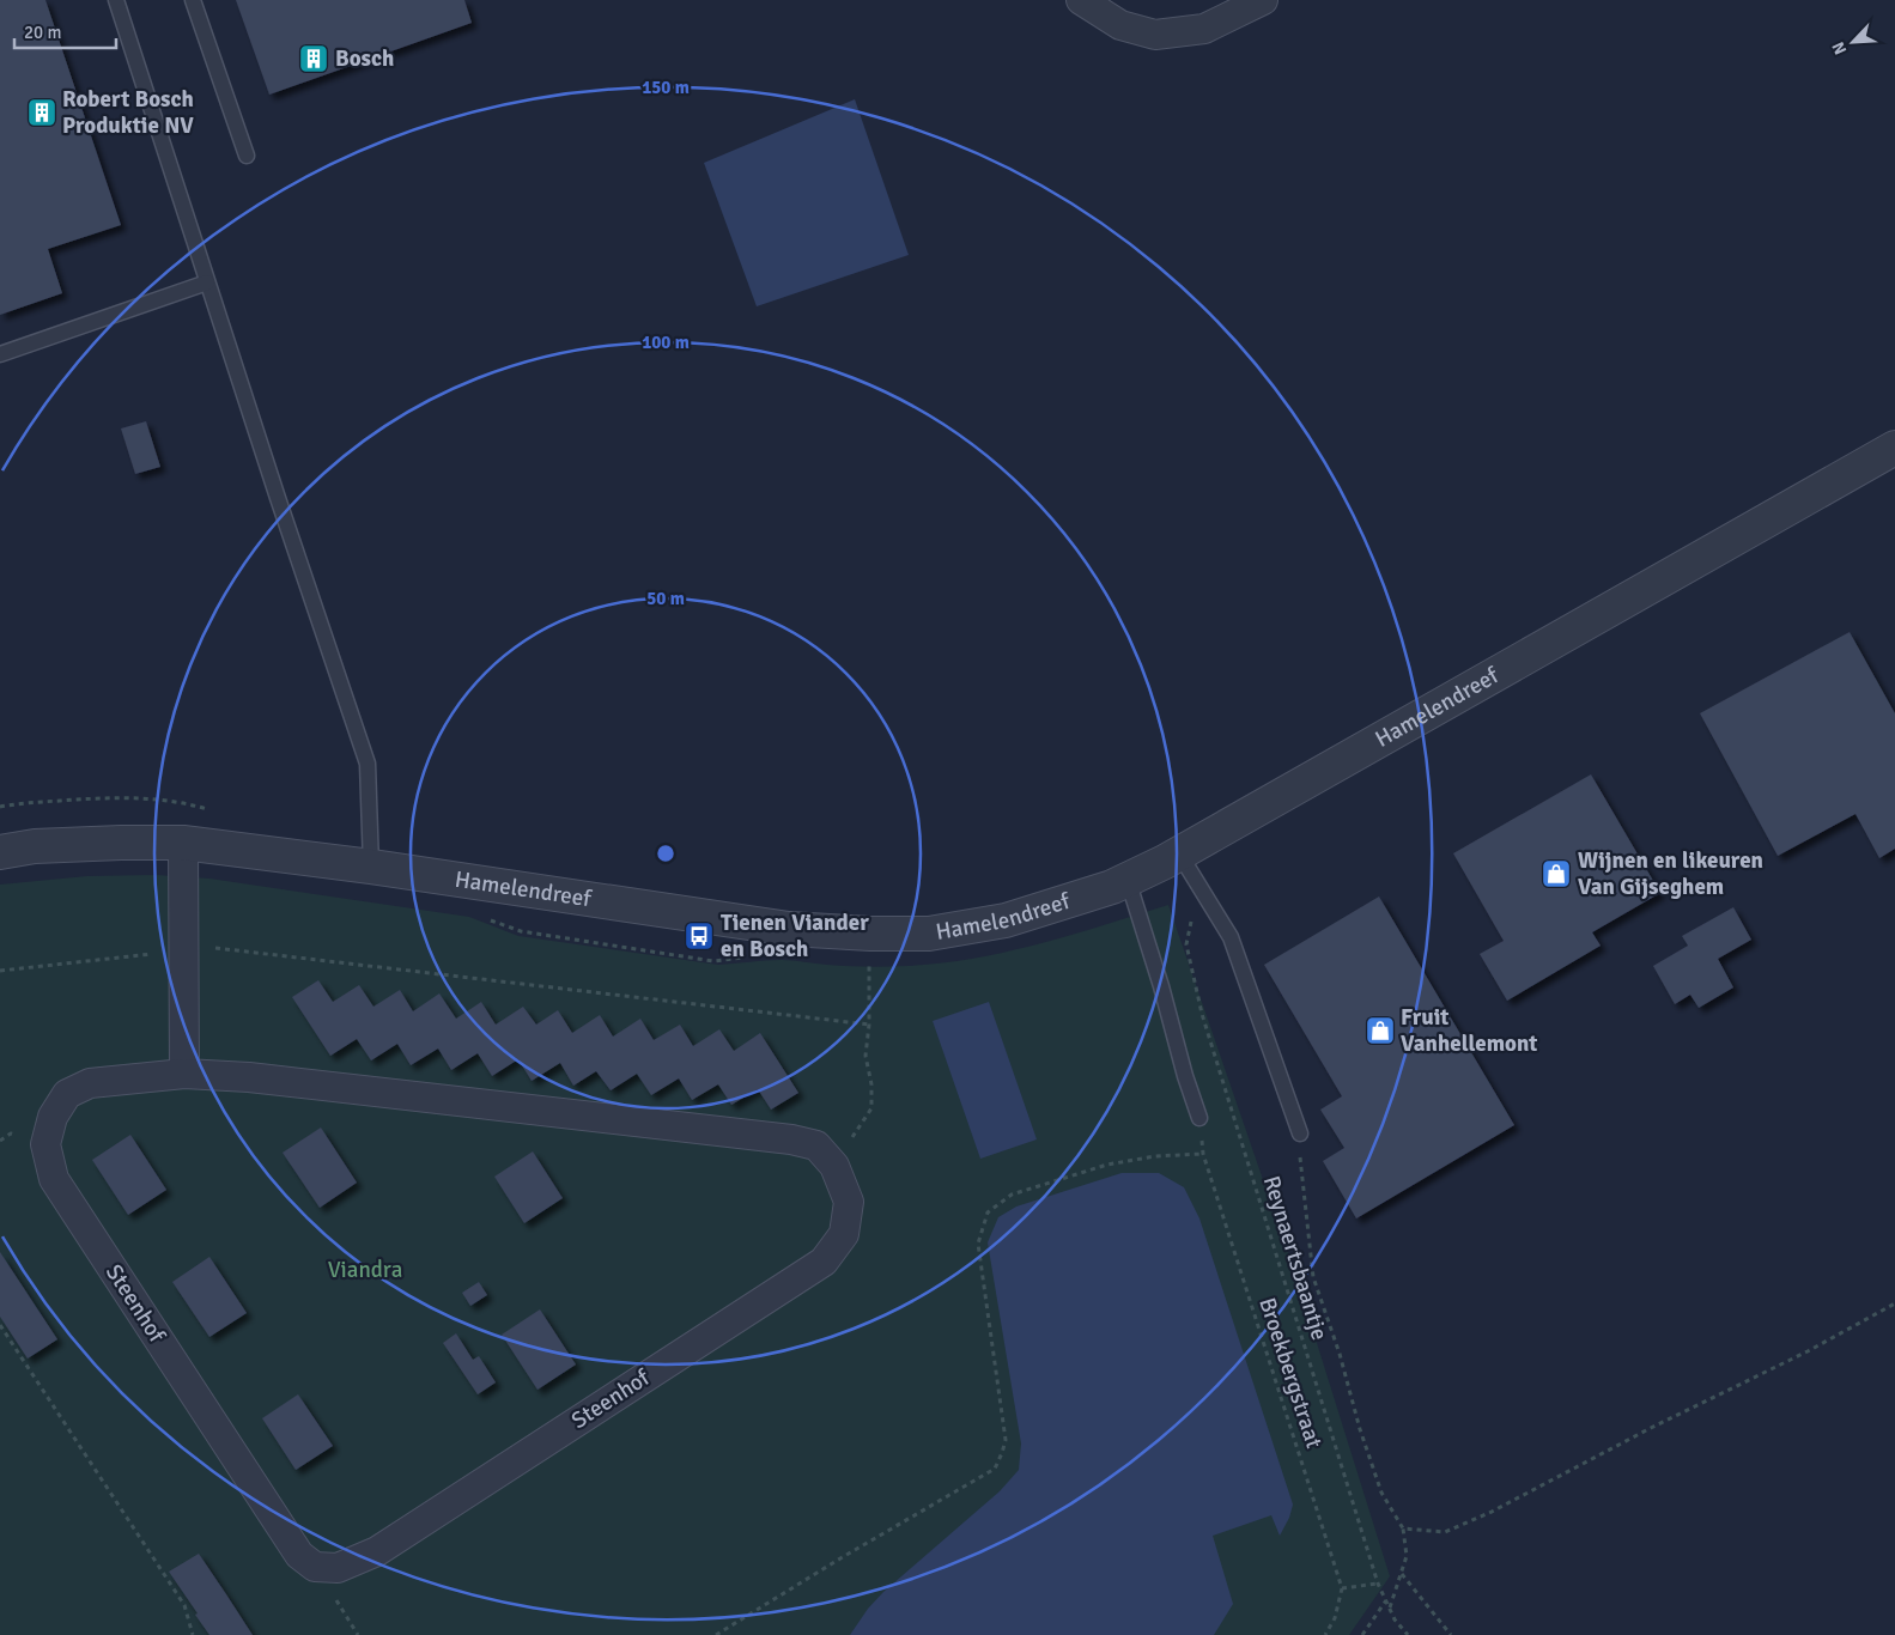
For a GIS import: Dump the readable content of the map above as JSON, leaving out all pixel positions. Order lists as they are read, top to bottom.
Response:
{
  "streets": {
    "street": ["Hamelendreef", "Steenhof"],
    "path": ["Reynaertsbaantje", "Broekbergstraat"]
  },
  "parks": ["Viandra"],
  "places": {
    "building": ["Bosch", "Robert Bosch Produktie NV"],
    "shop": ["Wijnen en likeuren Van Gijseghem", "Fruit Vanhellemont"],
    "bus stop": ["Tienen Viander en Bosch"]
  },
  "scale_bar": "20 m",
  "north": "bottom left",
  "rings": ["150 m", "100 m", "50 m"]
}
